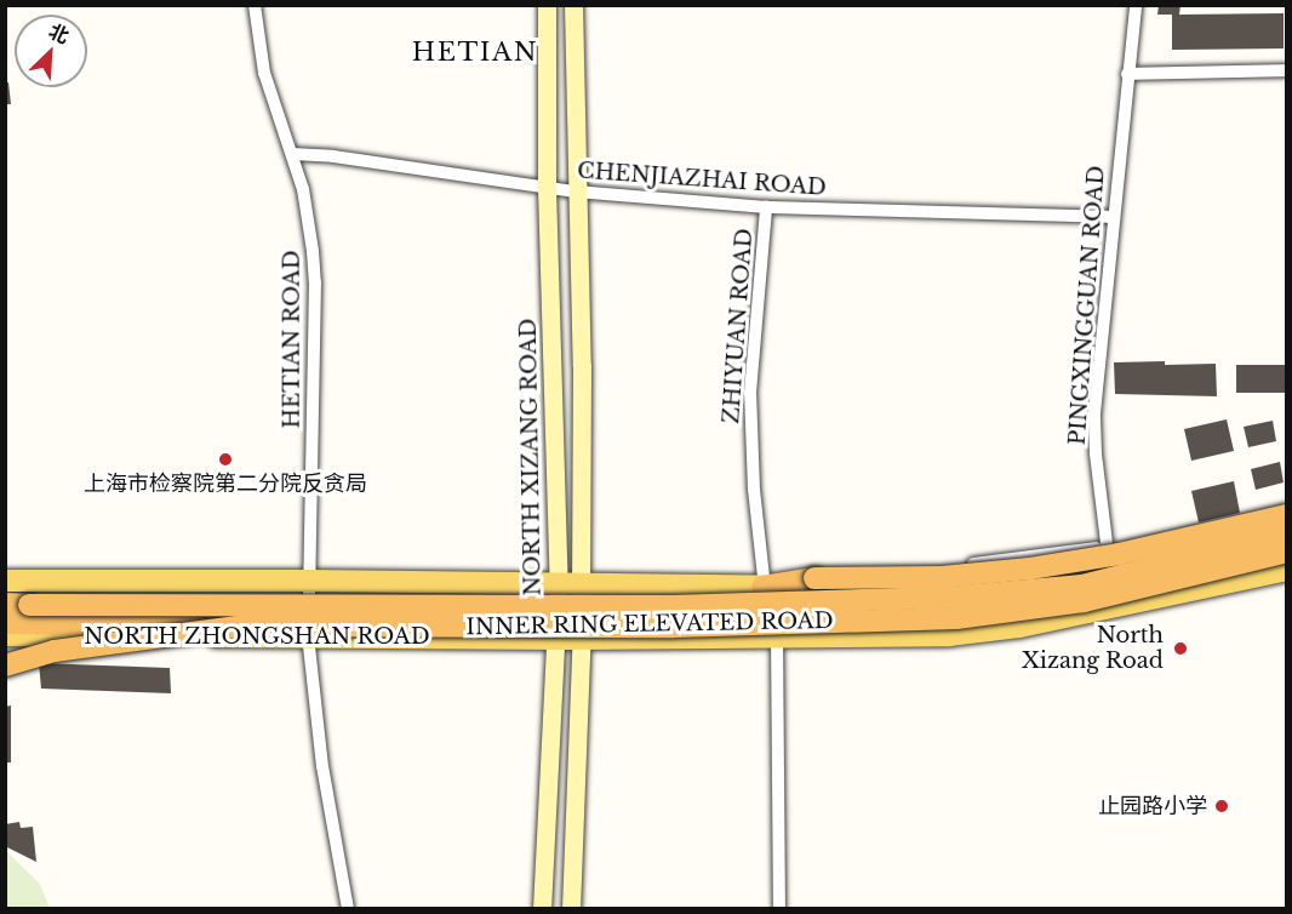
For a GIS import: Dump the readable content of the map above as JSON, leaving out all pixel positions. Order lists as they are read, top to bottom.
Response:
{
  "streets": {
    "highway": ["INNER RING ELEVATED ROAD"],
    "main road": ["NORTH XIZANG ROAD", "NORTH ZHONGSHAN ROAD"],
    "street": [
      "CHENJIAZHAI ROAD",
      "PINGXINGGUAN ROAD",
      "ZHIYUAN ROAD",
      "HETIAN ROAD"
    ]
  },
  "crossings": [
    ["CHENJIAZHAI ROAD", "PINGXINGGUAN ROAD"],
    ["CHENJIAZHAI ROAD", "ZHIYUAN ROAD"],
    ["CHENJIAZHAI ROAD", "HETIAN ROAD"],
    ["CHENJIAZHAI ROAD", "NORTH XIZANG ROAD"],
    ["PINGXINGGUAN ROAD", "NORTH ZHONGSHAN ROAD"],
    ["HETIAN ROAD", "NORTH ZHONGSHAN ROAD"],
    ["NORTH XIZANG ROAD", "NORTH ZHONGSHAN ROAD"]
  ],
  "districts": ["HETIAN"],
  "places": ["上海市检察院第二分院反贪局", "North Xizang Road", "止园路小学"],
  "north": "top right"
}
